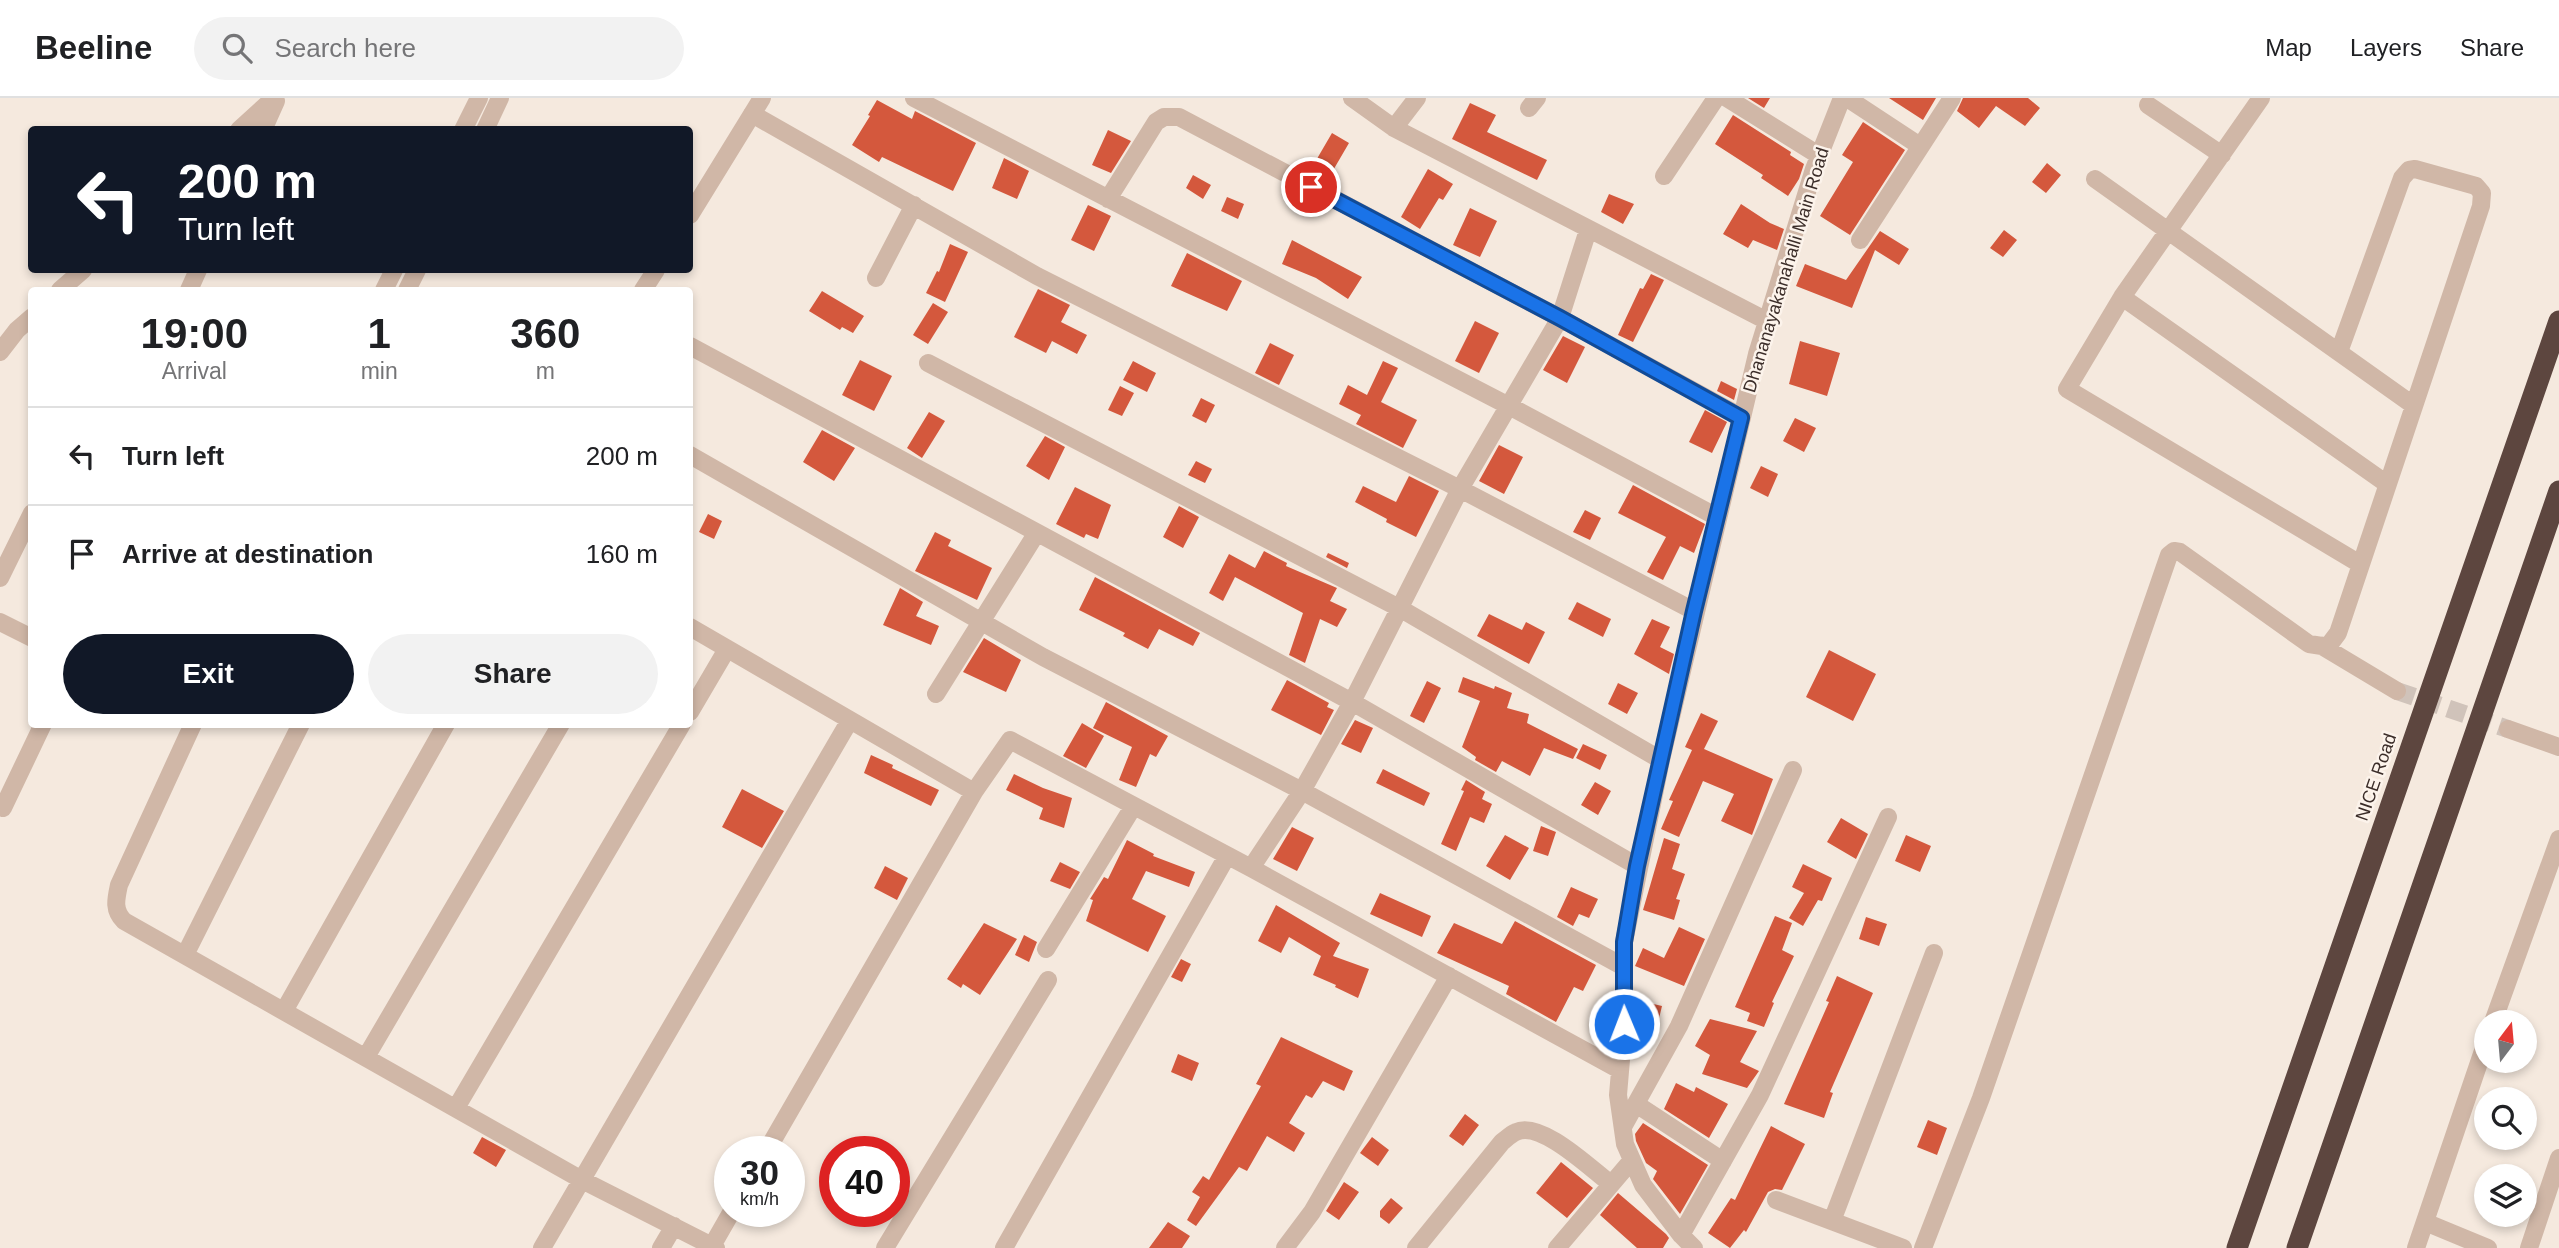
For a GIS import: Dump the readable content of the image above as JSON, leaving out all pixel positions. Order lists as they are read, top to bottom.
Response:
{
  "streets": {
    "highway": ["NICE Road"],
    "street": ["Dhananayakanahalli Main Road"]
  },
  "north": "top",
  "page": {
    "header": "Beeline",
    "search": "Search here",
    "nav": ["Map", "Layers", "Share"],
    "turn": ["200 m", "Turn left"],
    "eta": [
      "19:00",
      "Arrival",
      "1",
      "min",
      "360",
      "m"
    ],
    "list": [
      {
        "name": "Turn left",
        "value": "200 m"
      },
      {
        "name": "Arrive at destination",
        "value": "160 m"
      }
    ],
    "buttons": ["Exit", "Share"],
    "speed": "30 km/h",
    "limit": "40"
  }
}
